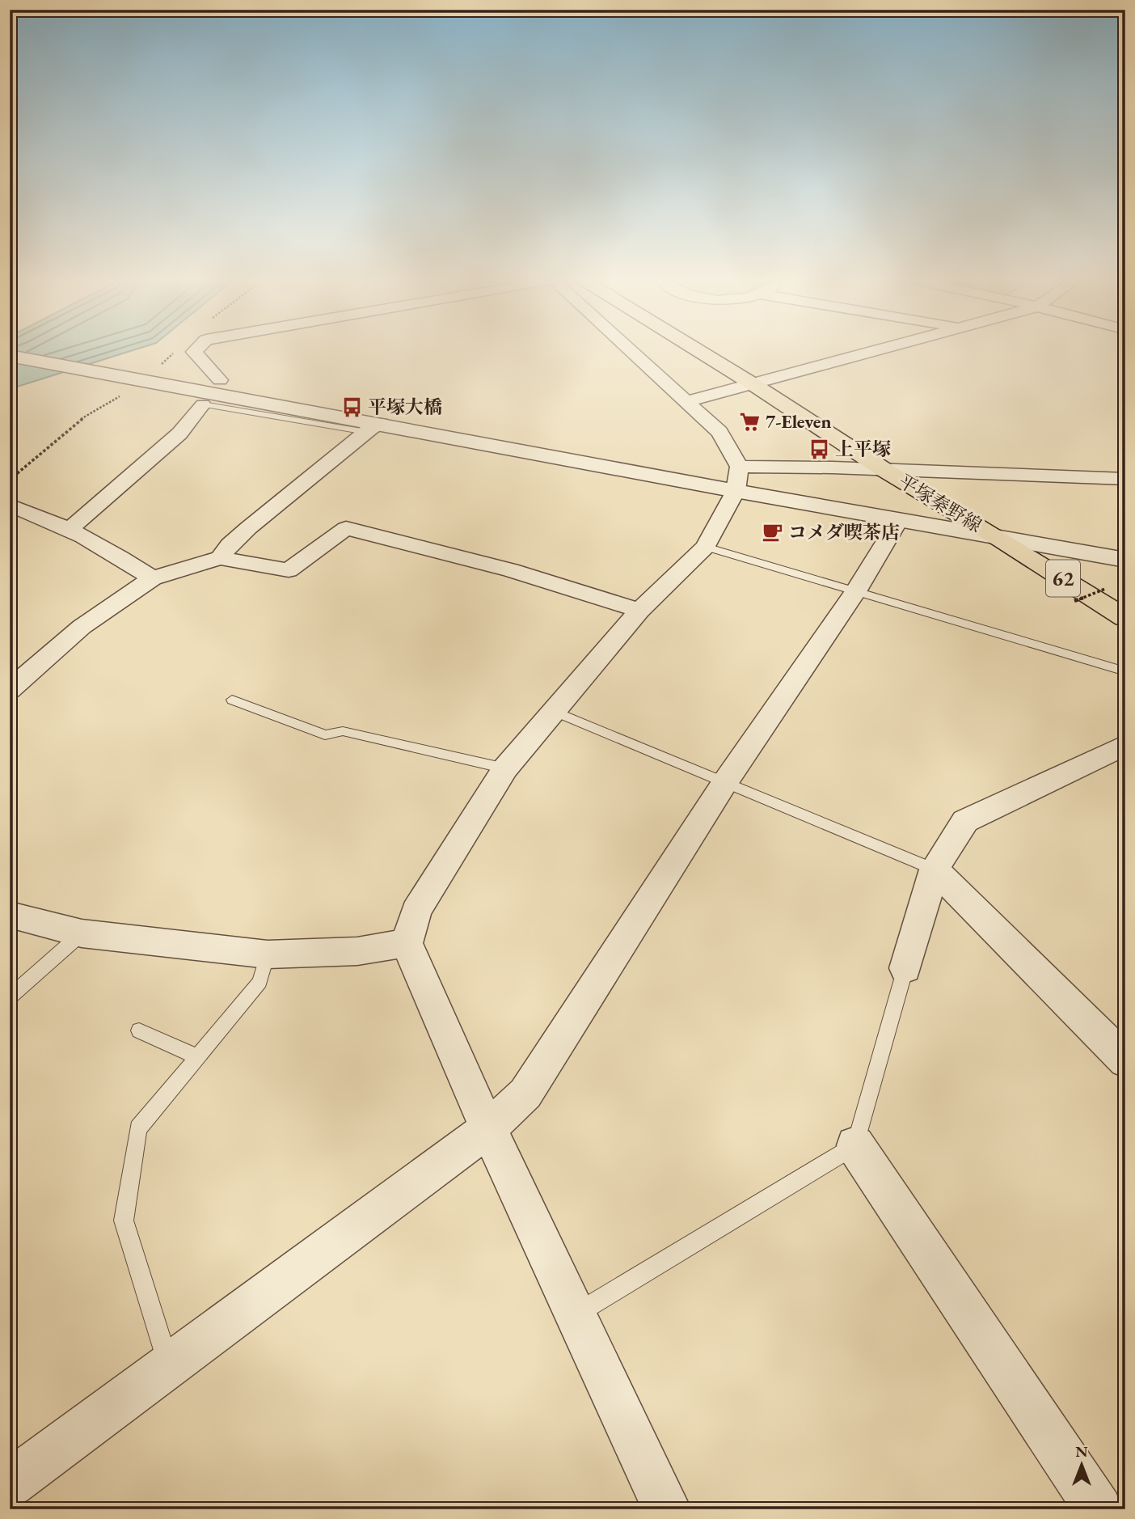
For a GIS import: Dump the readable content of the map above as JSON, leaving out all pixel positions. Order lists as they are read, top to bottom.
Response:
{
  "streets": {
    "main road": ["平塚秦野線", "62"]
  },
  "places": {
    "bus stop": ["平塚大橋", "上平塚"],
    "supermarket": ["7-Eleven"],
    "cafe": ["コメダ喫茶店"]
  },
  "north": "top"
}
